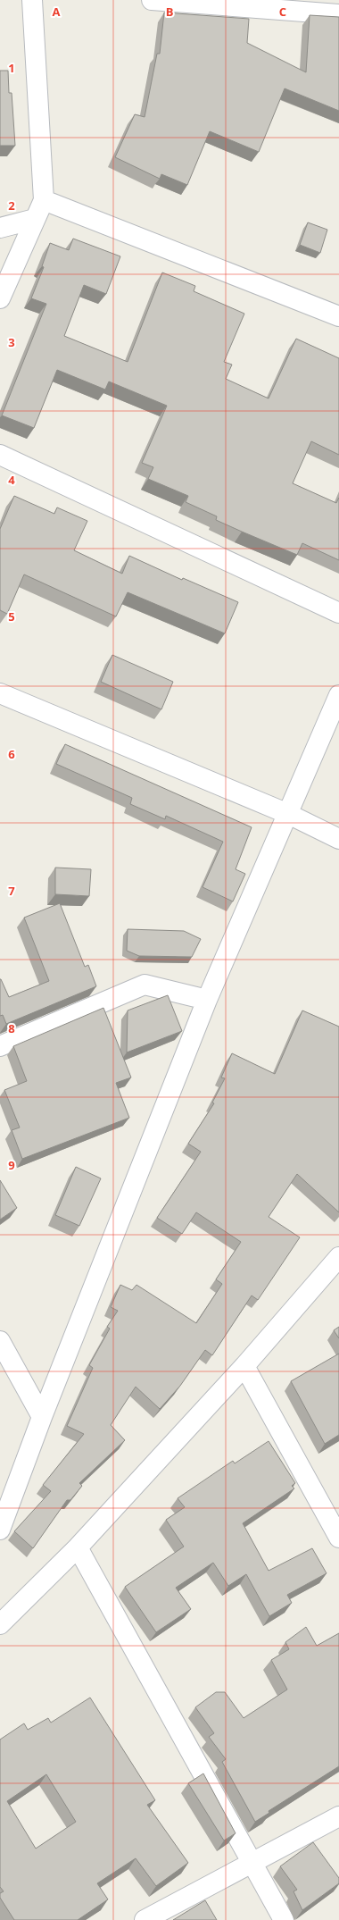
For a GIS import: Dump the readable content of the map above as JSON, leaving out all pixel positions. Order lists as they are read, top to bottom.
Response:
{
  "grid": {
    "columns": ["A", "B", "C"],
    "rows": [
      "1",
      "2",
      "3",
      "4",
      "5",
      "6",
      "7",
      "8",
      "9"
    ]
  }
}
